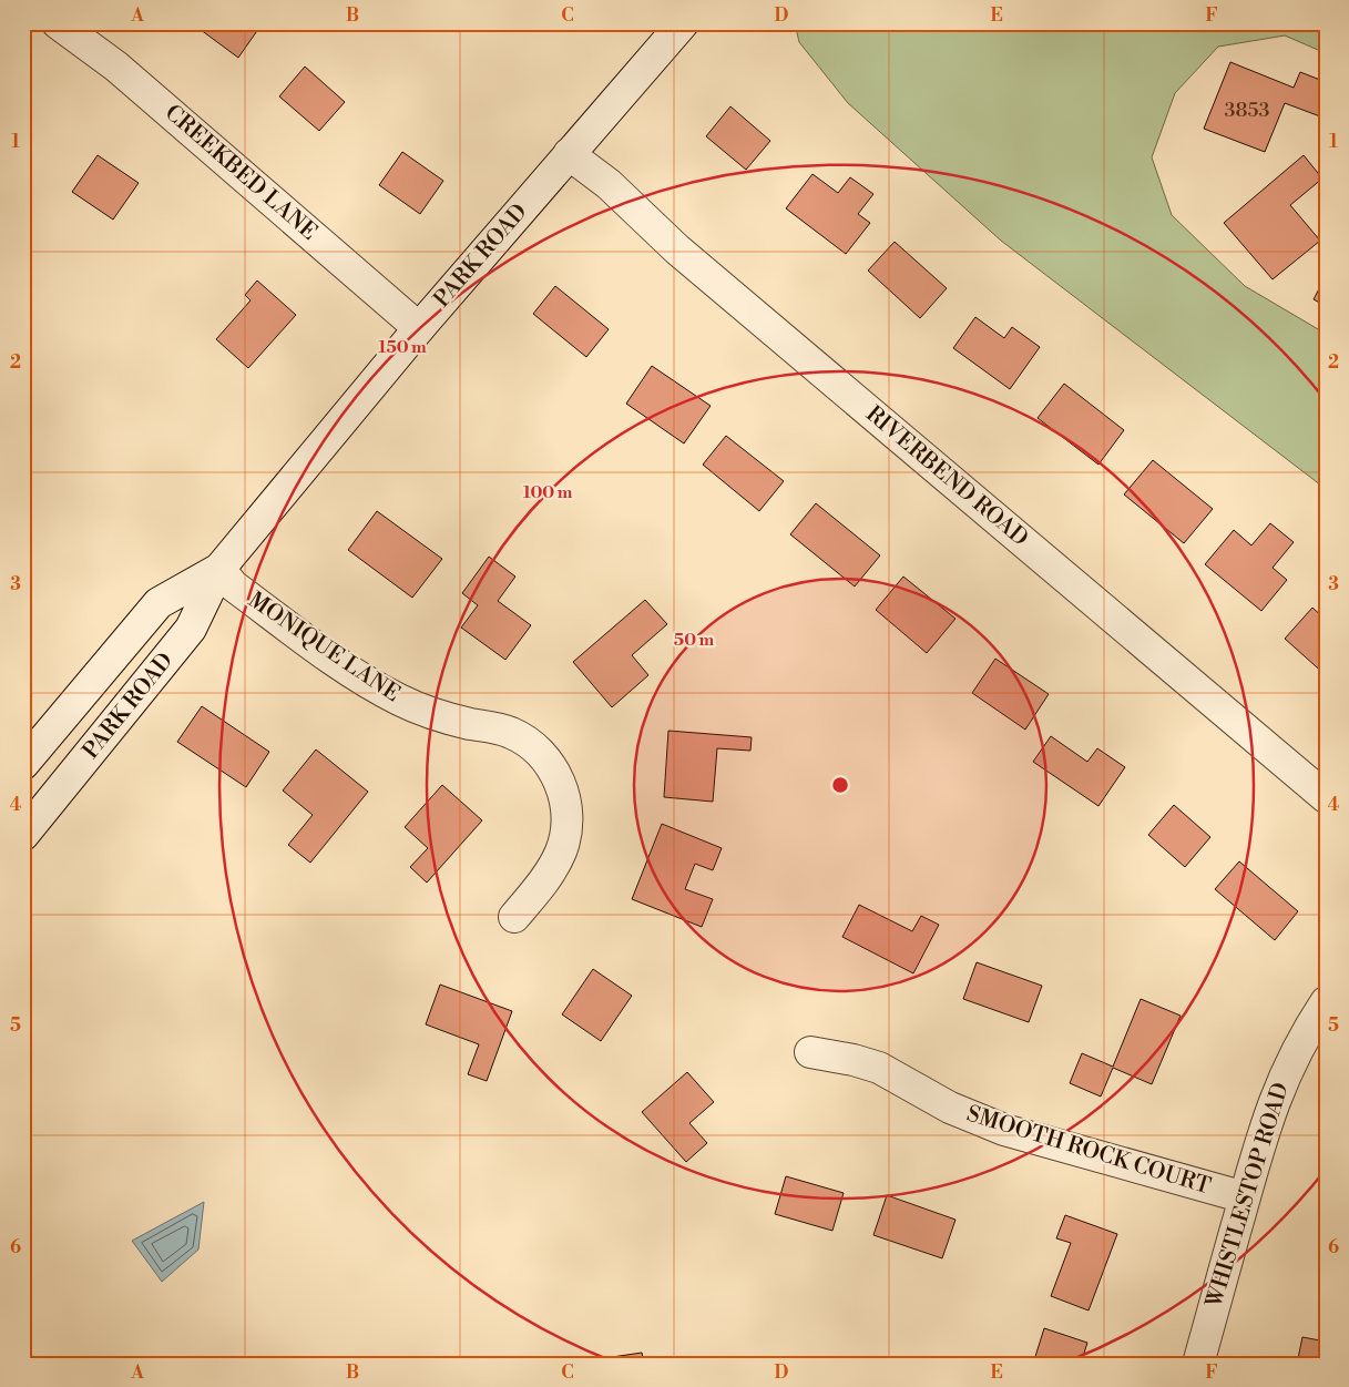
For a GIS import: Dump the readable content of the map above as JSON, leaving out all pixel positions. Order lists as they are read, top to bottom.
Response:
{
  "streets": {
    "street": [
      "CREEKBED LANE",
      "PARK ROAD",
      "RIVERBEND ROAD",
      "MONIQUE LANE",
      "SMOOTH ROCK COURT",
      "WHISTLESTOP ROAD"
    ]
  },
  "crossings": [
    ["CREEKBED LANE", "PARK ROAD"],
    ["PARK ROAD", "RIVERBEND ROAD"],
    ["PARK ROAD", "MONIQUE LANE"],
    ["SMOOTH ROCK COURT", "WHISTLESTOP ROAD"]
  ],
  "house_numbers": ["3853"],
  "grid": {
    "columns": [
      "A",
      "B",
      "C",
      "D",
      "E",
      "F"
    ],
    "rows": [
      "1",
      "2",
      "3",
      "4",
      "5",
      "6"
    ]
  },
  "rings": ["150 m", "100 m", "50 m"]
}
